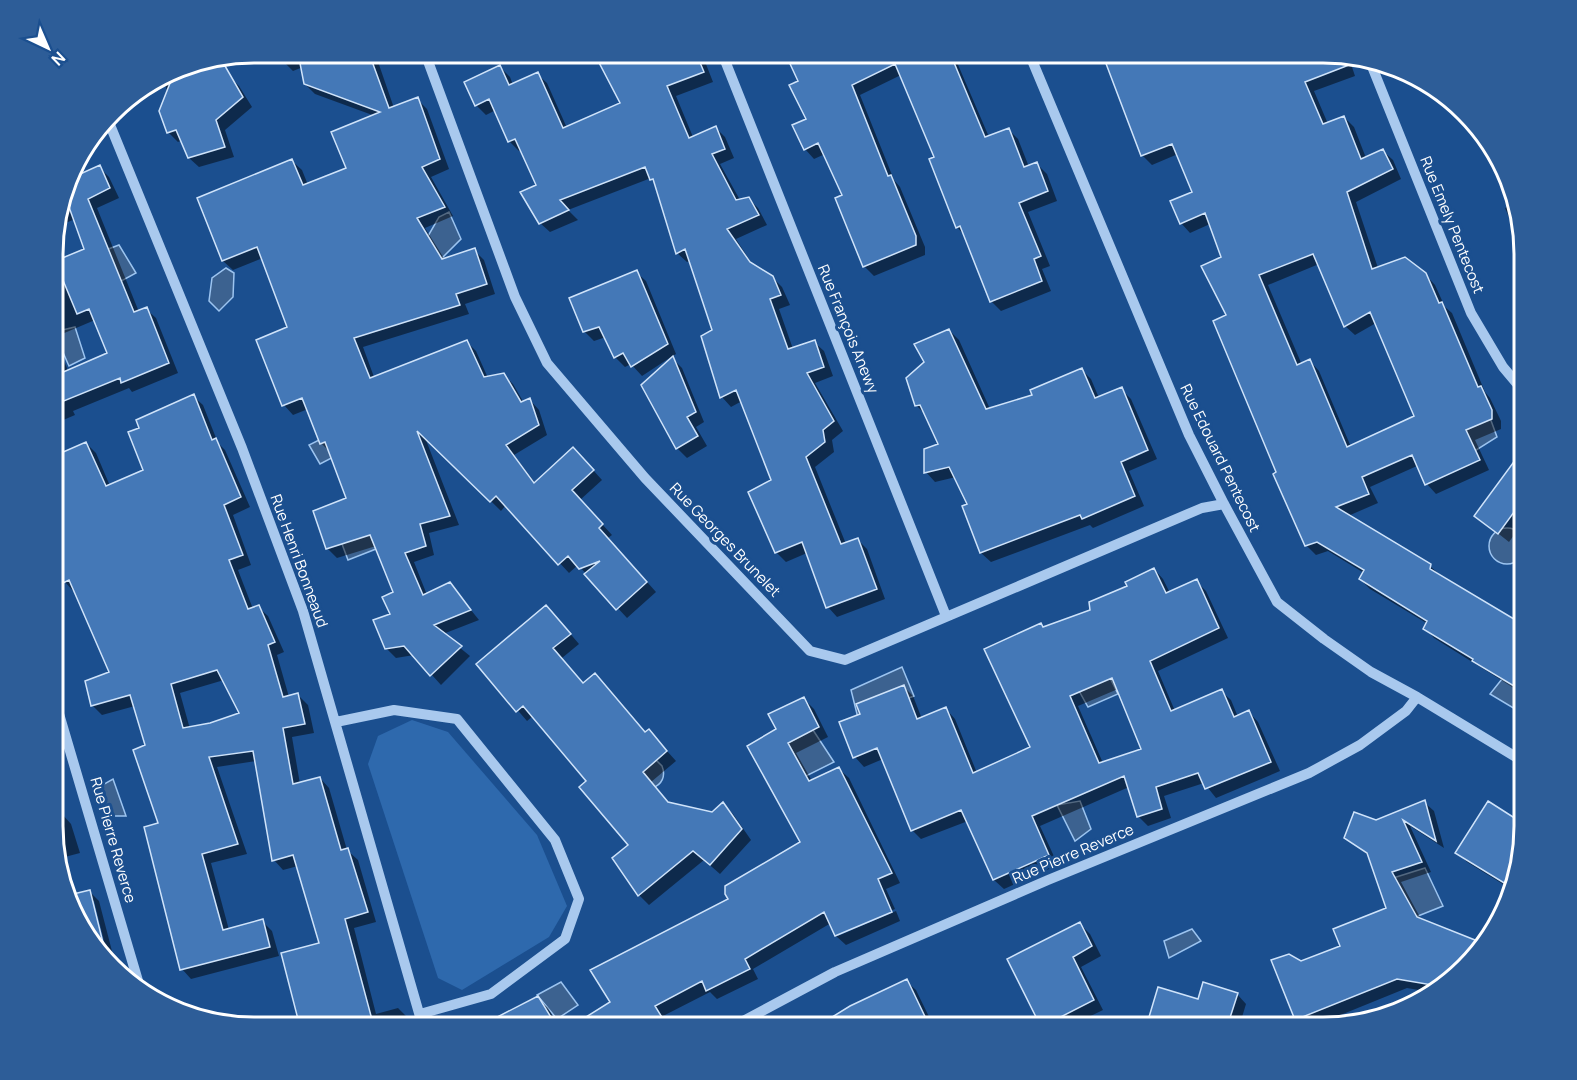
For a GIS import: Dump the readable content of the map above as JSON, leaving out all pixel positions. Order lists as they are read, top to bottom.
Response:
{
  "streets": {
    "street": [
      "Rue Emely Pentecost",
      "Rue François Anewy",
      "Rue Edouard Pentecost",
      "Rue Georges Brunelet",
      "Rue Henri Bonneaud",
      "Rue Pierre Reverce"
    ]
  },
  "crossings": [
    ["Rue François Anewy", "Rue Georges Brunelet"],
    ["Rue Edouard Pentecost", "Rue Georges Brunelet"],
    ["Rue Edouard Pentecost", "Rue Pierre Reverce"]
  ],
  "north": "bottom right"
}
